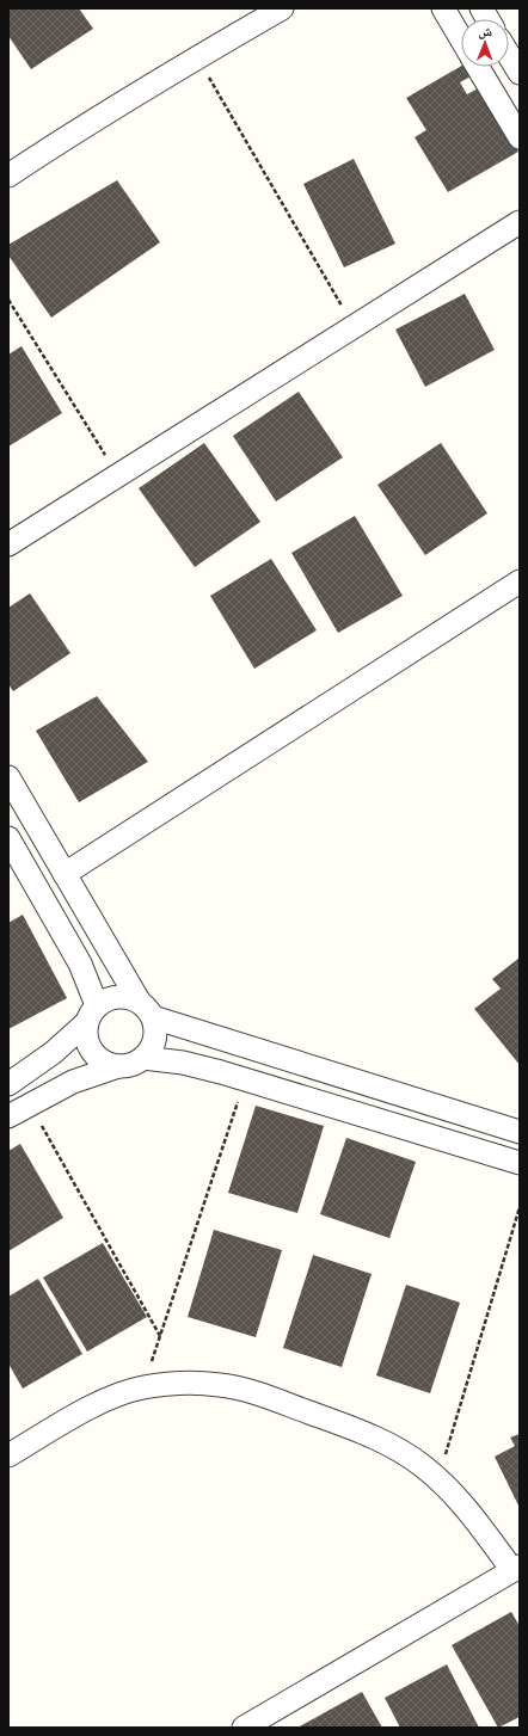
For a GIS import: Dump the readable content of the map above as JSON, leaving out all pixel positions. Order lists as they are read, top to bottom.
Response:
{
  "north": "top"
}
